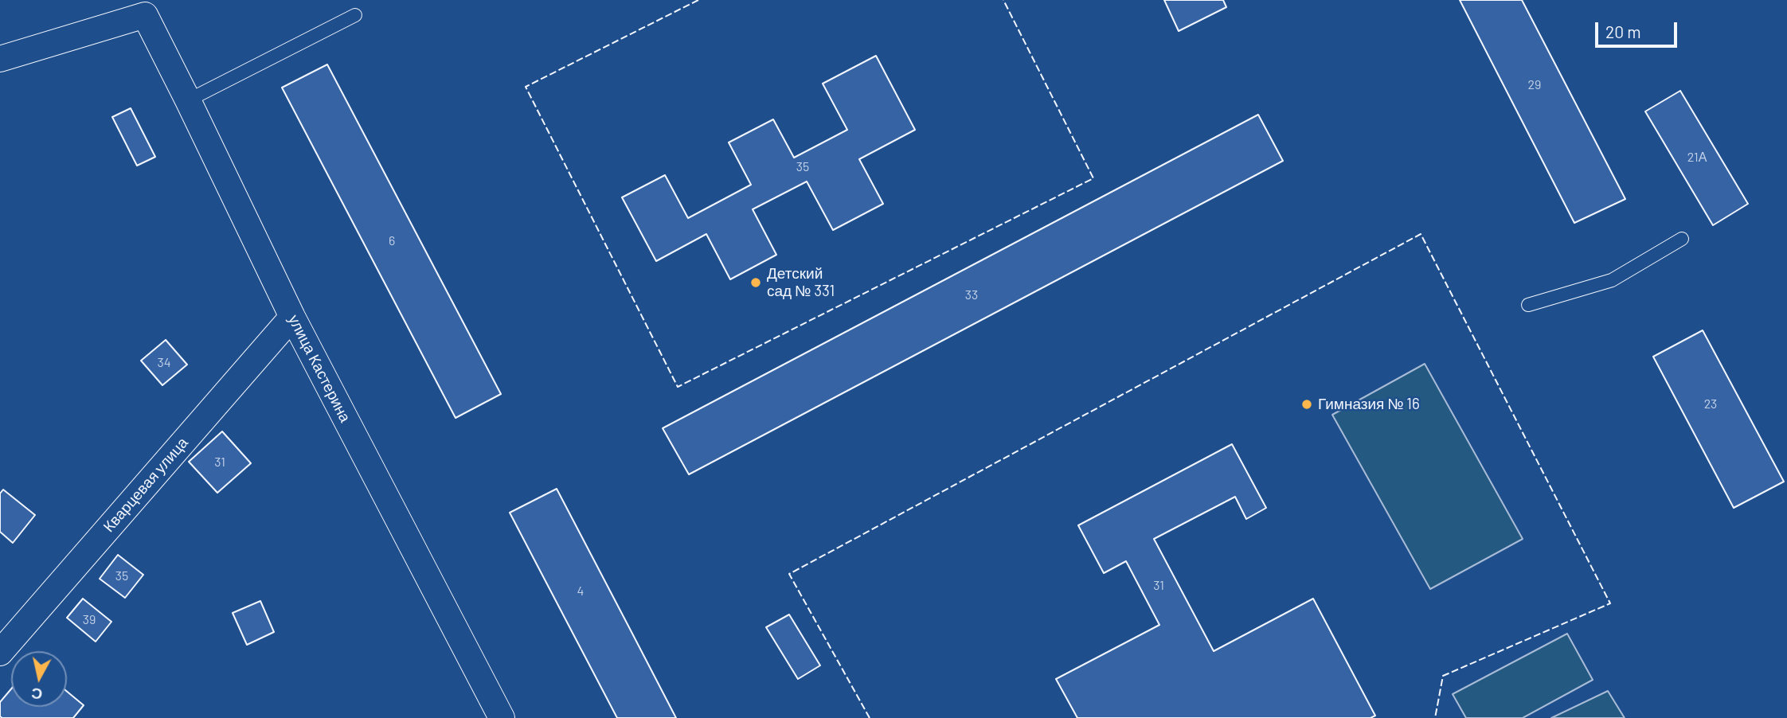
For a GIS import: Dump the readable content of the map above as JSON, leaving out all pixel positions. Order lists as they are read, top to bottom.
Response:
{
  "streets": {
    "street": ["улица Кастерина", "Кварцевая улица"]
  },
  "crossings": [
    ["улица Кастерина", "Кварцевая улица"]
  ],
  "places": ["Детский сад № 331", "Гимназия № 16"],
  "house_numbers": [
    "29",
    "21А",
    "35",
    "6",
    "33",
    "34",
    "23",
    "31",
    "35",
    "31",
    "4",
    "39"
  ],
  "scale_bar": "20 m",
  "north": "bottom"
}
